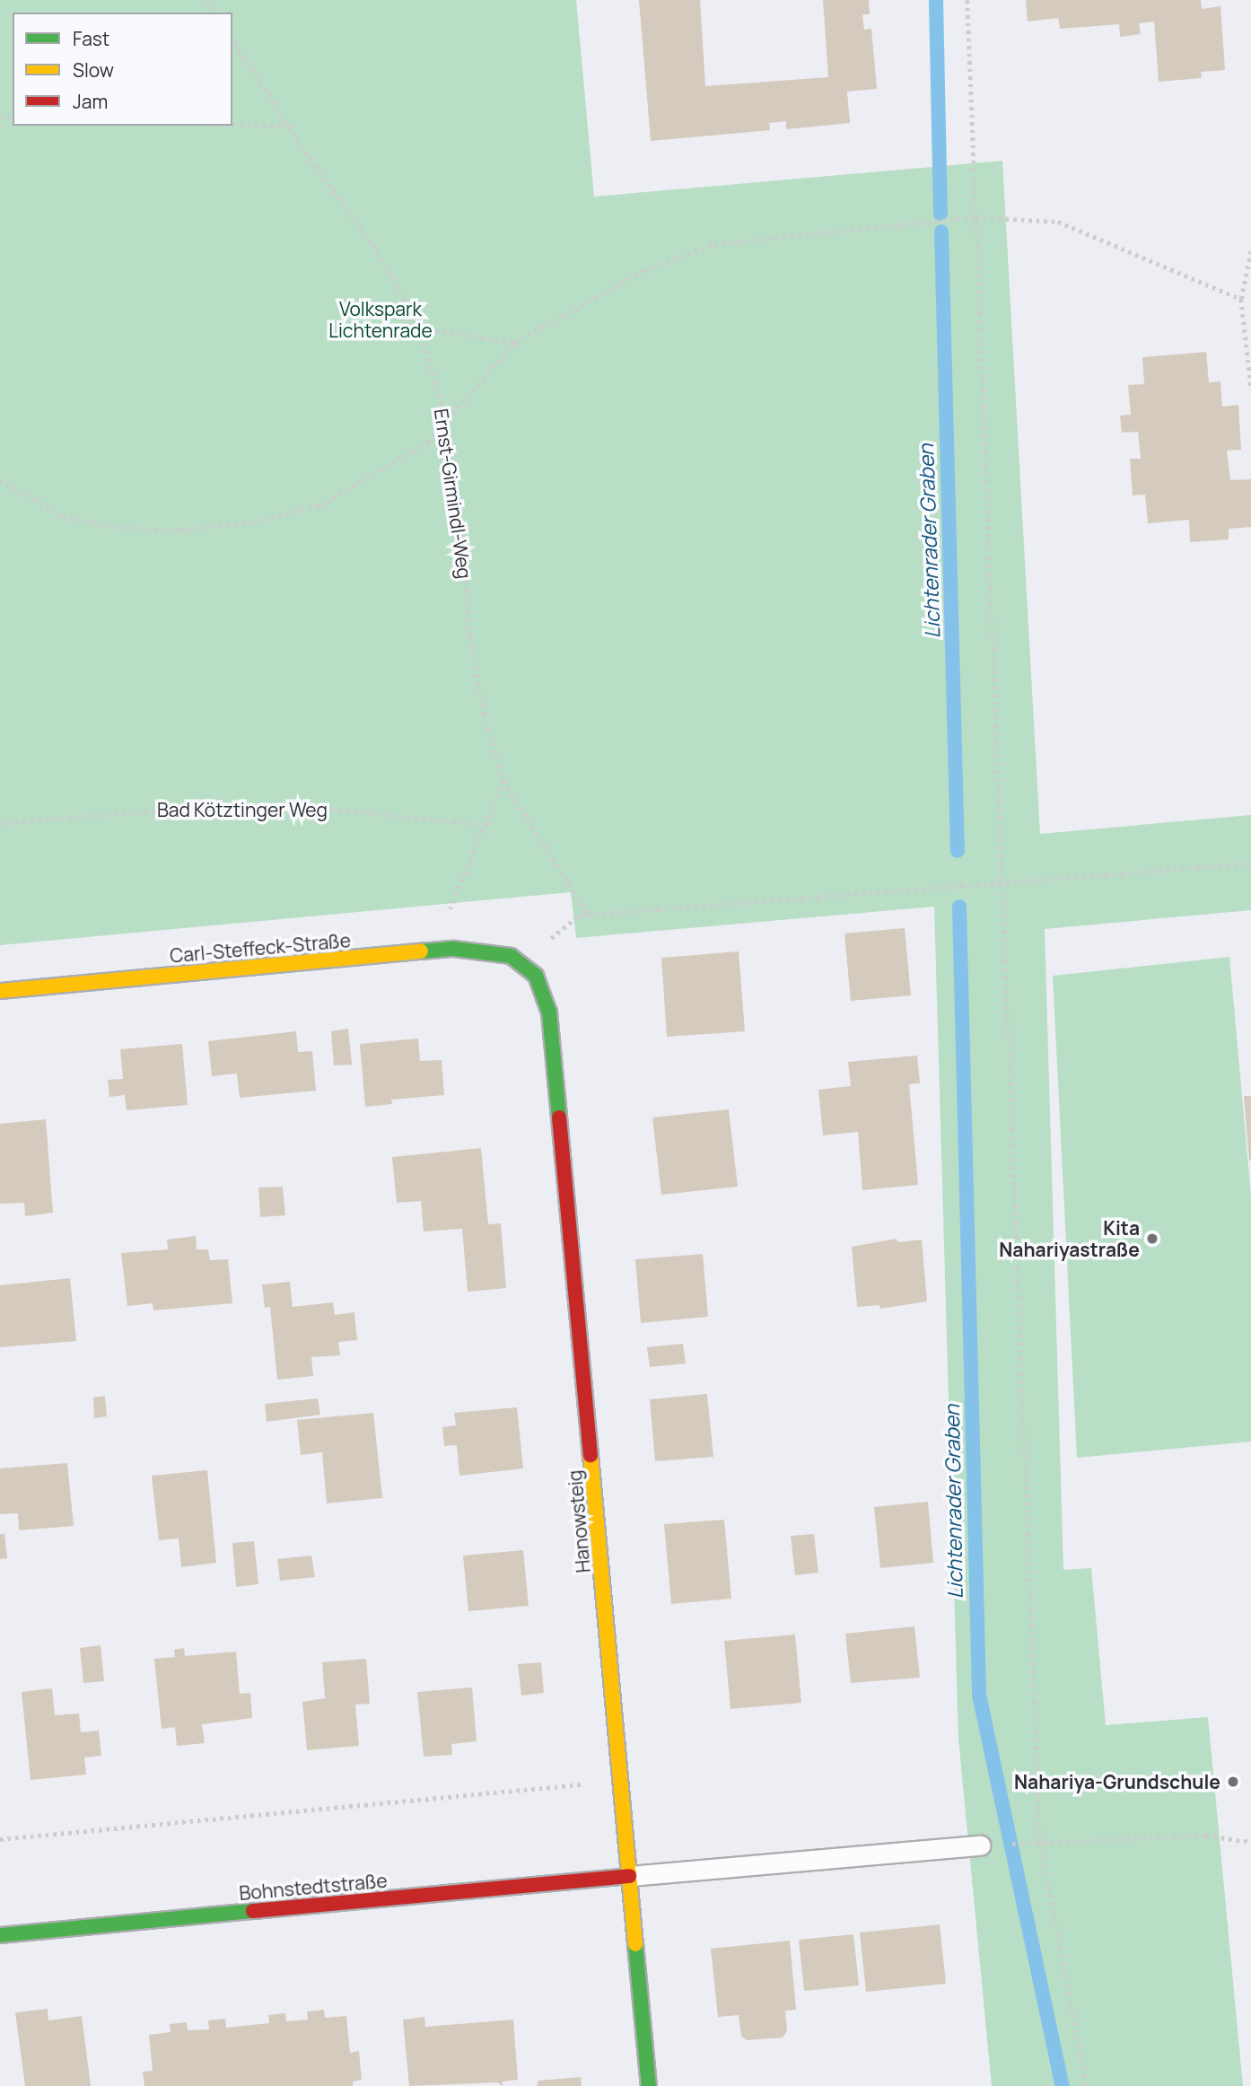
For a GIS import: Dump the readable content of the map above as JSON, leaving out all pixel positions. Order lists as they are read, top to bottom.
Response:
{
  "streets": {
    "street": ["Carl-Steffeck-Straße", "Hanowsteig", "Bohnstedtstraße"],
    "path": ["Ernst-Girmindl-Weg", "Bad Kötztinger Weg"]
  },
  "crossings": [
    ["Carl-Steffeck-Straße", "Hanowsteig"],
    ["Hanowsteig", "Bohnstedtstraße"]
  ],
  "water": ["Lichtenrader Graben"],
  "parks": ["Volkspark Lichtenrade"],
  "places": ["Kita Nahariyastraße", "Nahariya-Grundschule"],
  "legend": ["Fast", "Slow", "Jam"]
}
